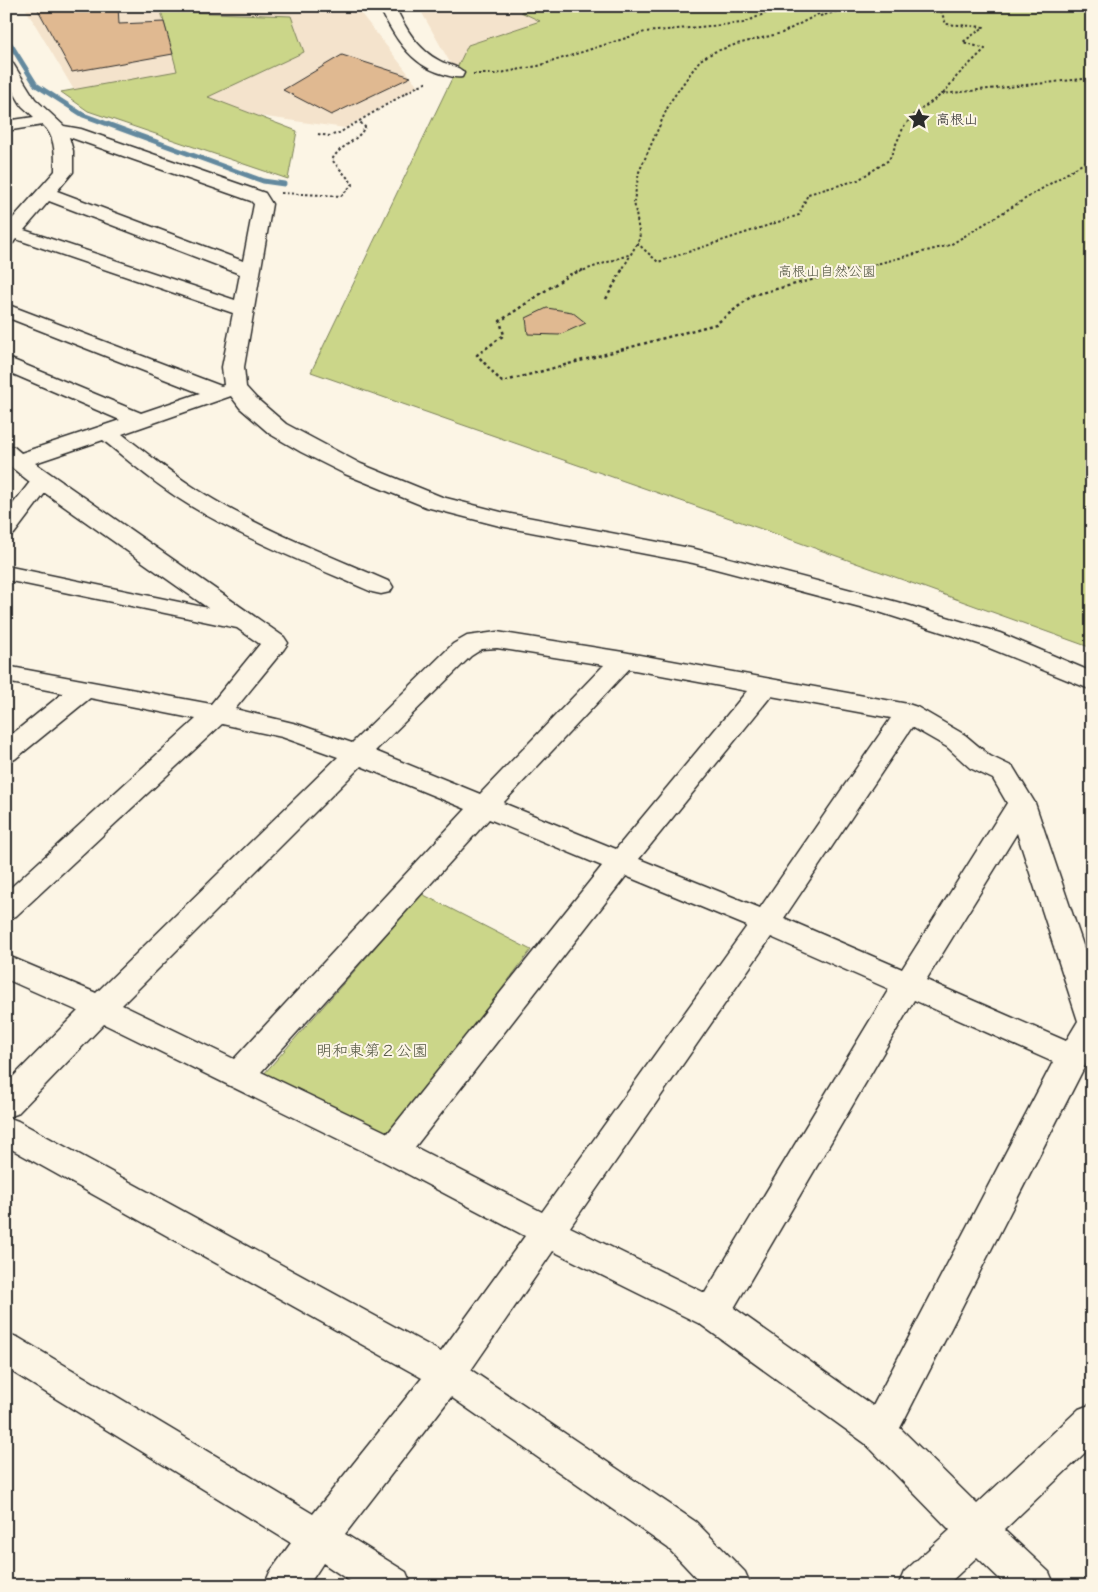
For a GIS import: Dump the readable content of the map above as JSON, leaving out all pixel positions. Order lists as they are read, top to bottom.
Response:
{
  "parks": ["高根山自然公園", "明和東第２公園"],
  "places": {
    "place": ["高根山"]
  }
}
